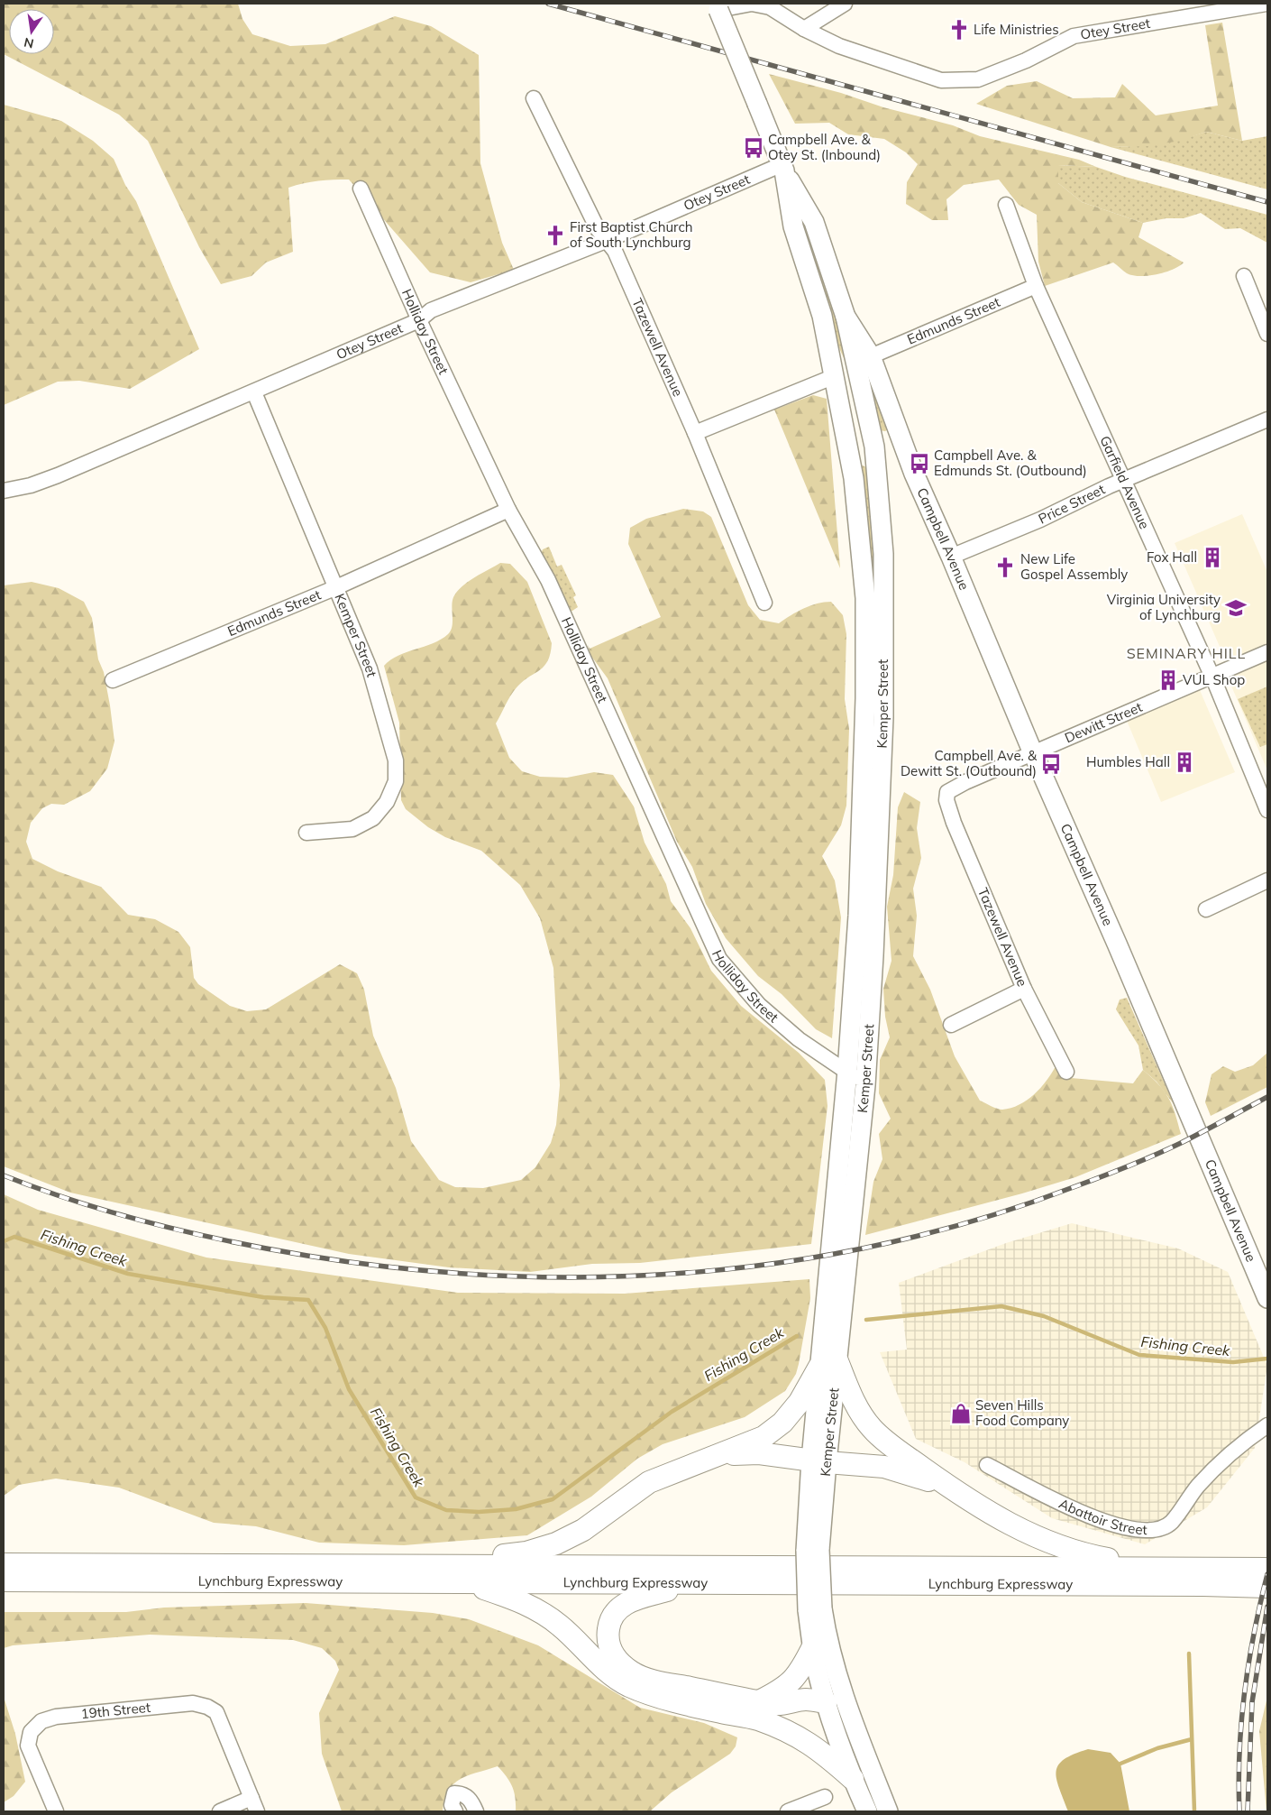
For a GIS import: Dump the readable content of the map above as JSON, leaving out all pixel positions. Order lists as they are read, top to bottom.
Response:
{
  "streets": {
    "highway": ["Lynchburg Expressway"],
    "main road": ["Campbell Avenue", "Kemper Street"],
    "street": [
      "Otey Street",
      "Edmunds Street",
      "Holliday Street",
      "Tazewell Avenue",
      "Garfield Avenue",
      "Price Street",
      "Dewitt Street",
      "Abattoir Street",
      "19th Street"
    ]
  },
  "crossings": [
    ["Otey Street", "Holliday Street"],
    ["Otey Street", "Tazewell Avenue"],
    ["Otey Street", "Campbell Avenue"],
    ["Otey Street", "Kemper Street"],
    ["Edmunds Street", "Holliday Street"],
    ["Edmunds Street", "Garfield Avenue"],
    ["Edmunds Street", "Campbell Avenue"],
    ["Edmunds Street", "Kemper Street"],
    ["Holliday Street", "Kemper Street"],
    ["Tazewell Avenue", "Dewitt Street"],
    ["Garfield Avenue", "Price Street"],
    ["Garfield Avenue", "Dewitt Street"],
    ["Price Street", "Campbell Avenue"],
    ["Campbell Avenue", "Kemper Street"],
    ["Campbell Avenue", "Dewitt Street"]
  ],
  "districts": ["SEMINARY HILL"],
  "water": ["Fishing Creek"],
  "places": {
    "church": ["Life Ministries", "First Baptist Church of South Lynchburg", "New Life Gospel Assembly"],
    "bus stop": ["Campbell Ave. & Otey St. (Inbound)", "Campbell Ave. & Edmunds St. (Outbound)", "Campbell Ave. & Dewitt St. (Outbound)"],
    "building": ["Fox Hall", "VUL Shop", "Humbles Hall"],
    "school or university": ["Virginia University of Lynchburg"],
    "shop": ["Seven Hills Food Company"]
  },
  "north": "bottom"
}
